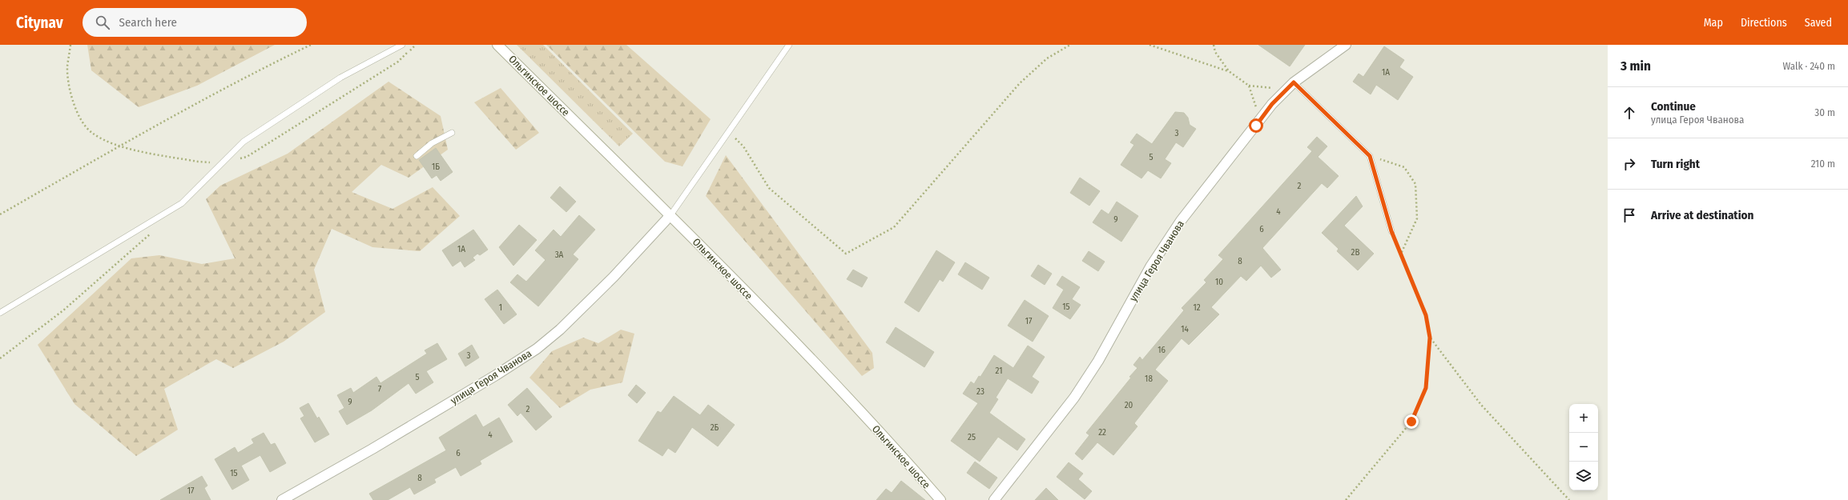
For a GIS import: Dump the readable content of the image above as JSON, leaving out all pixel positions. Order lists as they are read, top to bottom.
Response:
{
  "streets": {
    "street": ["Ольгинское шоссе", "улица Героя Чванова"]
  },
  "crossings": [
    ["Ольгинское шоссе", "улица Героя Чванова"]
  ],
  "house_numbers": [
    "1А",
    "3",
    "5",
    "1Б",
    "2",
    "4",
    "9",
    "6",
    "1А",
    "2В",
    "3А",
    "8",
    "10",
    "15",
    "1",
    "12",
    "17",
    "14",
    "16",
    "3",
    "21",
    "5",
    "18",
    "7",
    "23",
    "9",
    "20",
    "2",
    "2Б",
    "22",
    "4",
    "25",
    "6",
    "15",
    "8",
    "17"
  ],
  "page": {
    "header": "Citynav",
    "search": "Search here",
    "nav": ["Map", "Directions", "Saved"],
    "heading": ["3 min", "Walk · 240 m"],
    "list": [
      ["Continue", "улица Героя Чванова", "30 m"],
      ["Turn right", "210 m"],
      "Arrive at destination"
    ],
    "map_buttons": ["+", "−"]
  }
}
